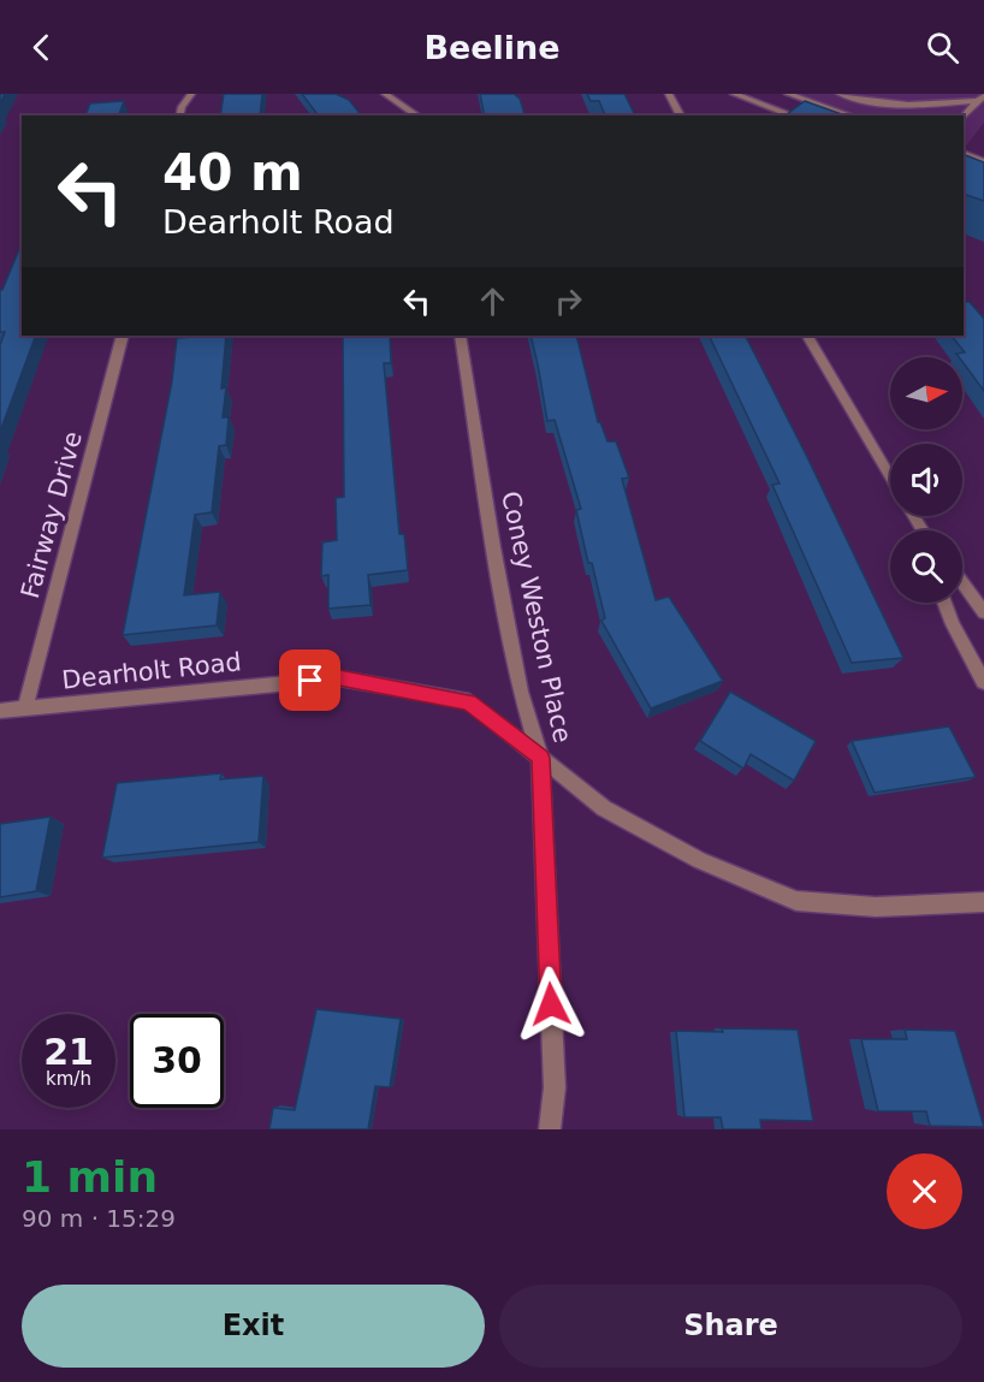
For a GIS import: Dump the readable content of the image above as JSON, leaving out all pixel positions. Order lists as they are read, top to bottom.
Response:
{
  "streets": {
    "street": ["Fairway Drive", "Coney Weston Place", "Dearholt Road"]
  },
  "crossings": [
    ["Fairway Drive", "Dearholt Road"],
    ["Coney Weston Place", "Dearholt Road"]
  ],
  "north": "right",
  "page": {
    "header": "Beeline",
    "turn": ["40 m", "Dearholt Road"],
    "speed": "21 km/h",
    "limit": "30",
    "heading": ["1 min", "90 m · 15:29"],
    "buttons": ["Exit", "Share"]
  }
}
